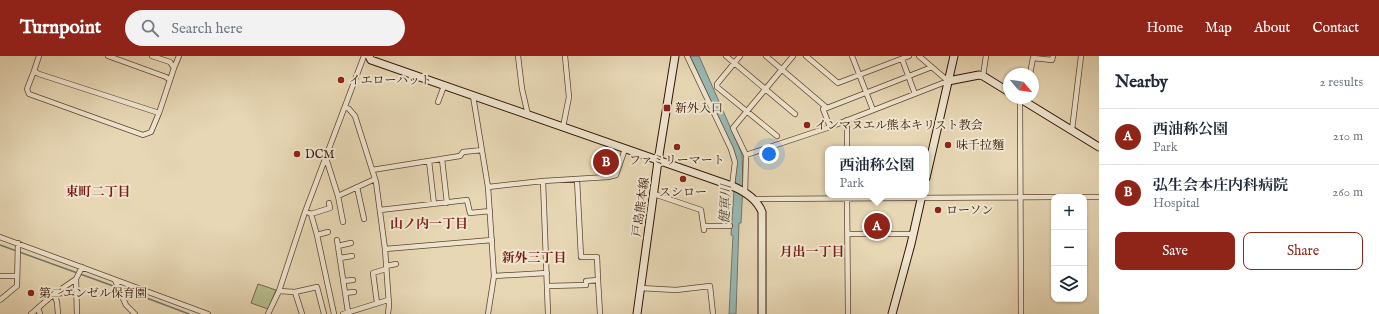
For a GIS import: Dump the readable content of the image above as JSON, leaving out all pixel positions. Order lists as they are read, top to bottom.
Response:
{
  "streets": {
    "street": ["戸島熊本線"]
  },
  "districts": [
    "東町二丁目",
    "山ノ内一丁目",
    "月出一丁目",
    "新外三丁目"
  ],
  "water": ["健軍川"],
  "places": {
    "other": [
      "イエローハット",
      "インマヌエル熊本キリスト教会",
      "味千拉麵",
      "ファミリーマート",
      "DCM",
      "スシロー",
      "ローソン",
      "第二エンゼル保育園"
    ],
    "transit": ["新外入口"]
  },
  "north": "bottom right",
  "page": {
    "header": "Turnpoint",
    "search": "Search here",
    "nav": [
      "Home",
      "Map",
      "About",
      "Contact"
    ],
    "heading": ["Nearby", "2 results"],
    "list": [
      {
        "mark": "A",
        "name": "西油称公園",
        "note": "Park",
        "value": "210 m"
      },
      {
        "mark": "B",
        "name": "弘生会本庄内科病院",
        "note": "Hospital",
        "value": "260 m"
      }
    ],
    "popup": ["西油称公園", "Park"],
    "pins": ["B", "A"],
    "map_buttons": ["+", "−"],
    "buttons": ["Save", "Share"]
  }
}
